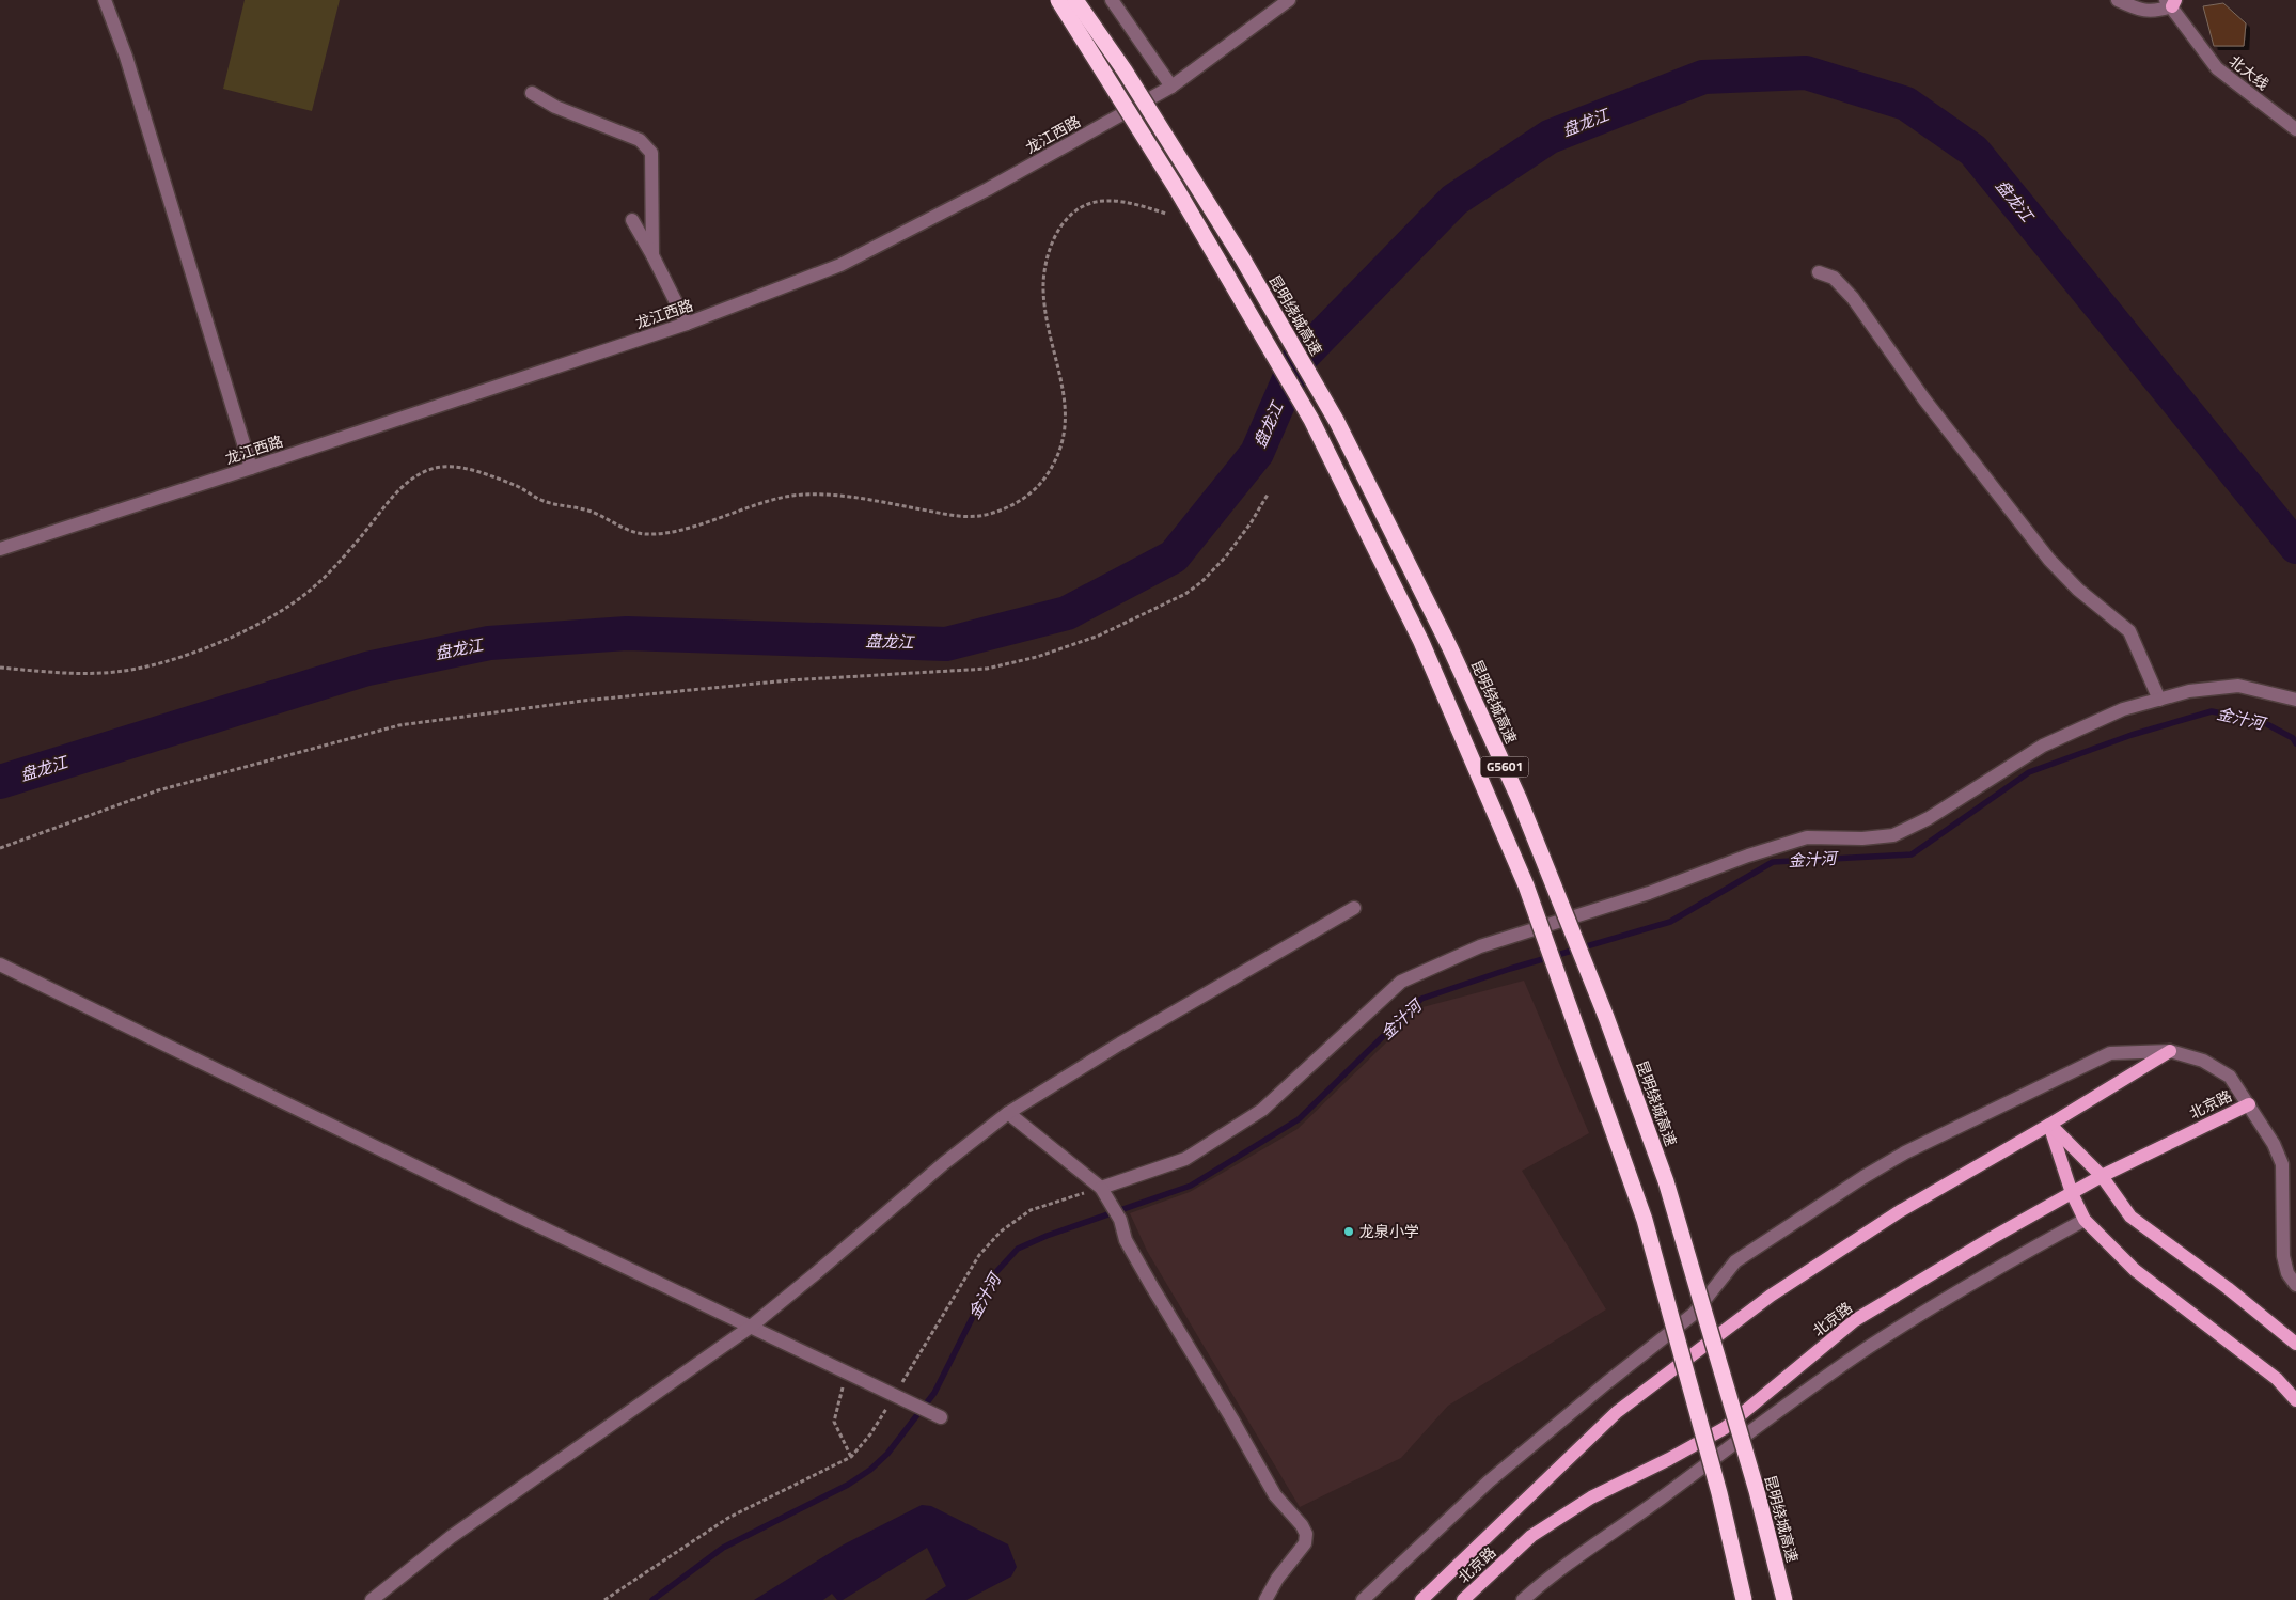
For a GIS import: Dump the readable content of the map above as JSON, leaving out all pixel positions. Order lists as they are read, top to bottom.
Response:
{
  "streets": {
    "highway": ["昆明绕城高速", "G5601"],
    "main road": ["北京路"],
    "street": ["北大线", "龙江西路"]
  },
  "water": ["盘龙江", "金汁河"],
  "places": ["龙泉小学"]
}
